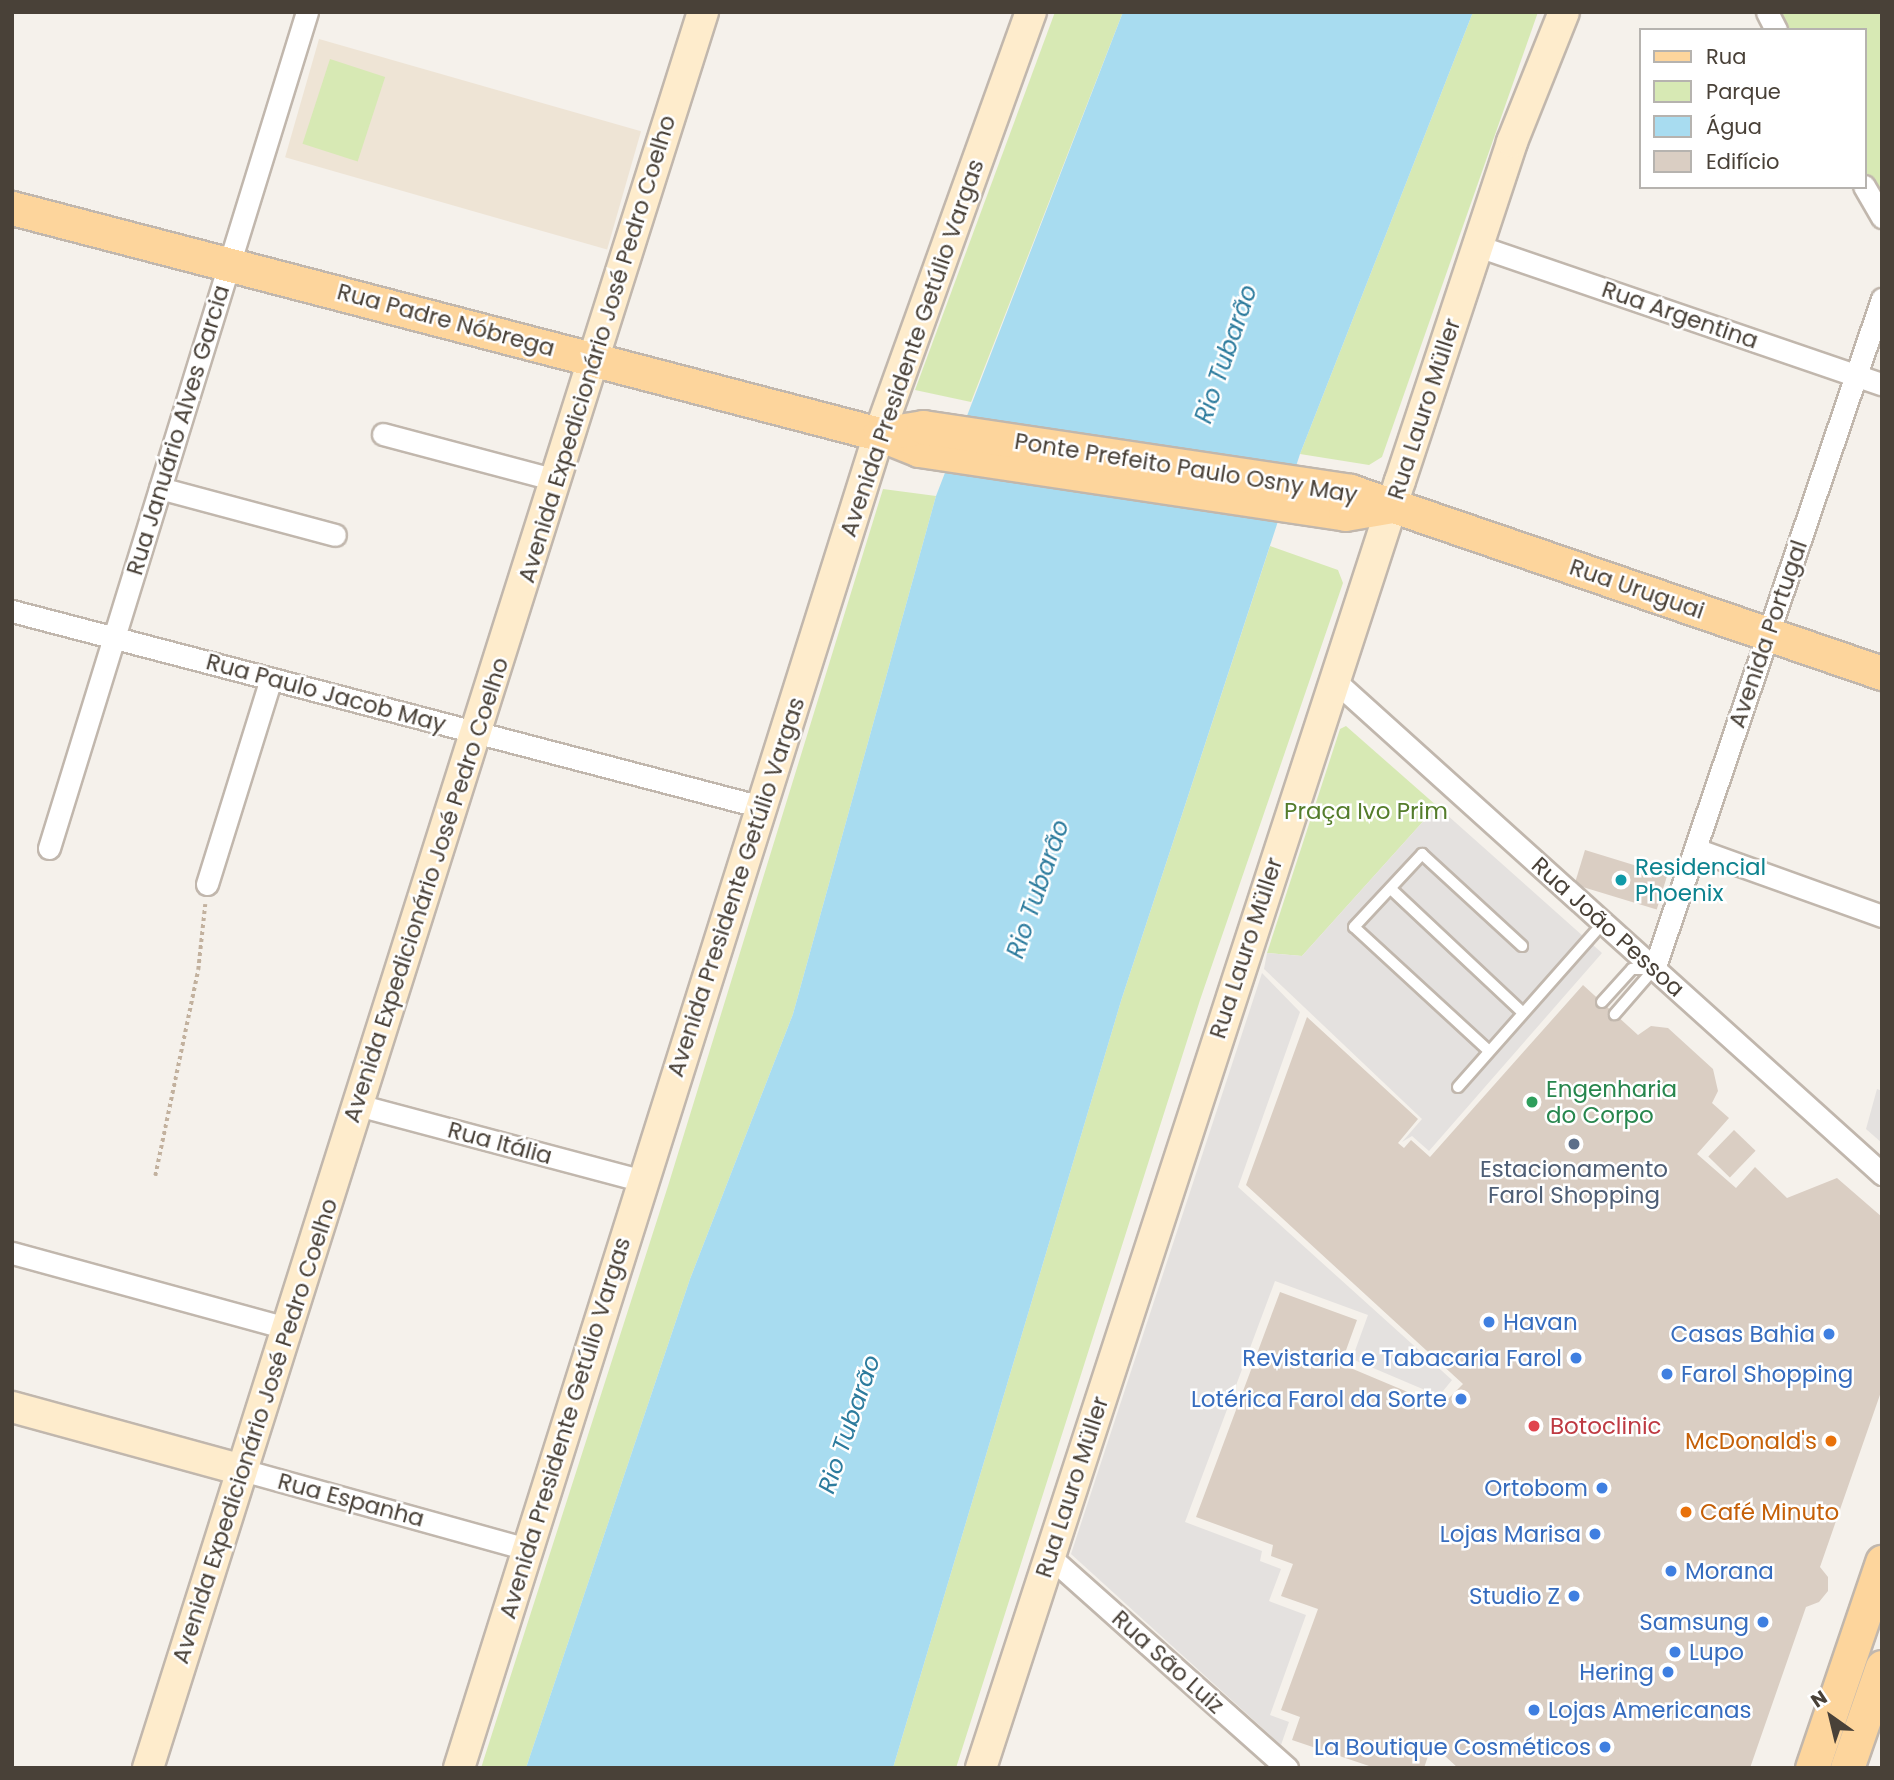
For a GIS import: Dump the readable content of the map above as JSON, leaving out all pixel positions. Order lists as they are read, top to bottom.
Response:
{
  "streets": {
    "main road": [
      "Rua Padre Nóbrega",
      "Avenida Presidente Getúlio Vargas",
      "Avenida Expedicionário José Pedro Coelho",
      "Rua Lauro Müller",
      "Ponte Prefeito Paulo Osny May",
      "Rua Uruguai",
      "Rua Espanha"
    ],
    "street": [
      "Rua Argentina",
      "Rua Januário Alves Garcia",
      "Avenida Portugal",
      "Rua Paulo Jacob May",
      "Rua João Pessoa",
      "Rua Itália",
      "Rua São Luiz"
    ]
  },
  "crossings": [
    ["Rua Argentina", "Rua Lauro Müller"],
    ["Rua Argentina", "Avenida Portugal"],
    ["Rua Padre Nóbrega", "Avenida Presidente Getúlio Vargas"],
    ["Rua Padre Nóbrega", "Avenida Expedicionário José Pedro Coelho"],
    ["Rua Padre Nóbrega", "Rua Januário Alves Garcia"],
    ["Rua Padre Nóbrega", "Ponte Prefeito Paulo Osny May"],
    ["Avenida Presidente Getúlio Vargas", "Ponte Prefeito Paulo Osny May"],
    ["Avenida Presidente Getúlio Vargas", "Rua Paulo Jacob May"],
    ["Avenida Presidente Getúlio Vargas", "Rua Itália"],
    ["Avenida Presidente Getúlio Vargas", "Rua Espanha"],
    ["Avenida Expedicionário José Pedro Coelho", "Rua Paulo Jacob May"],
    ["Avenida Expedicionário José Pedro Coelho", "Rua Itália"],
    ["Avenida Expedicionário José Pedro Coelho", "Rua Espanha"],
    ["Rua Lauro Müller", "Ponte Prefeito Paulo Osny May"],
    ["Rua Lauro Müller", "Rua Uruguai"],
    ["Rua Lauro Müller", "Rua João Pessoa"],
    ["Rua Lauro Müller", "Rua São Luiz"],
    ["Rua Januário Alves Garcia", "Rua Paulo Jacob May"],
    ["Ponte Prefeito Paulo Osny May", "Rua Uruguai"],
    ["Rua Uruguai", "Avenida Portugal"],
    ["Avenida Portugal", "Rua João Pessoa"]
  ],
  "water": ["Rio Tubarão"],
  "parks": ["Praça Ivo Prim"],
  "places": [
    "Residencial Phoenix",
    "Engenharia do Corpo",
    "Estacionamento Farol Shopping",
    "Havan",
    "Casas Bahia",
    "Revistaria e Tabacaria Farol",
    "Farol Shopping",
    "Lotérica Farol da Sorte",
    "Botoclinic",
    "McDonald's",
    "Ortobom",
    "Café Minuto",
    "Lojas Marisa",
    "Morana",
    "Studio Z",
    "Samsung",
    "Lupo",
    "Hering",
    "Lojas Americanas",
    "La Boutique Cosméticos"
  ],
  "legend": [
    "Rua",
    "Parque",
    "Água",
    "Edifício"
  ],
  "north": "top left"
}
